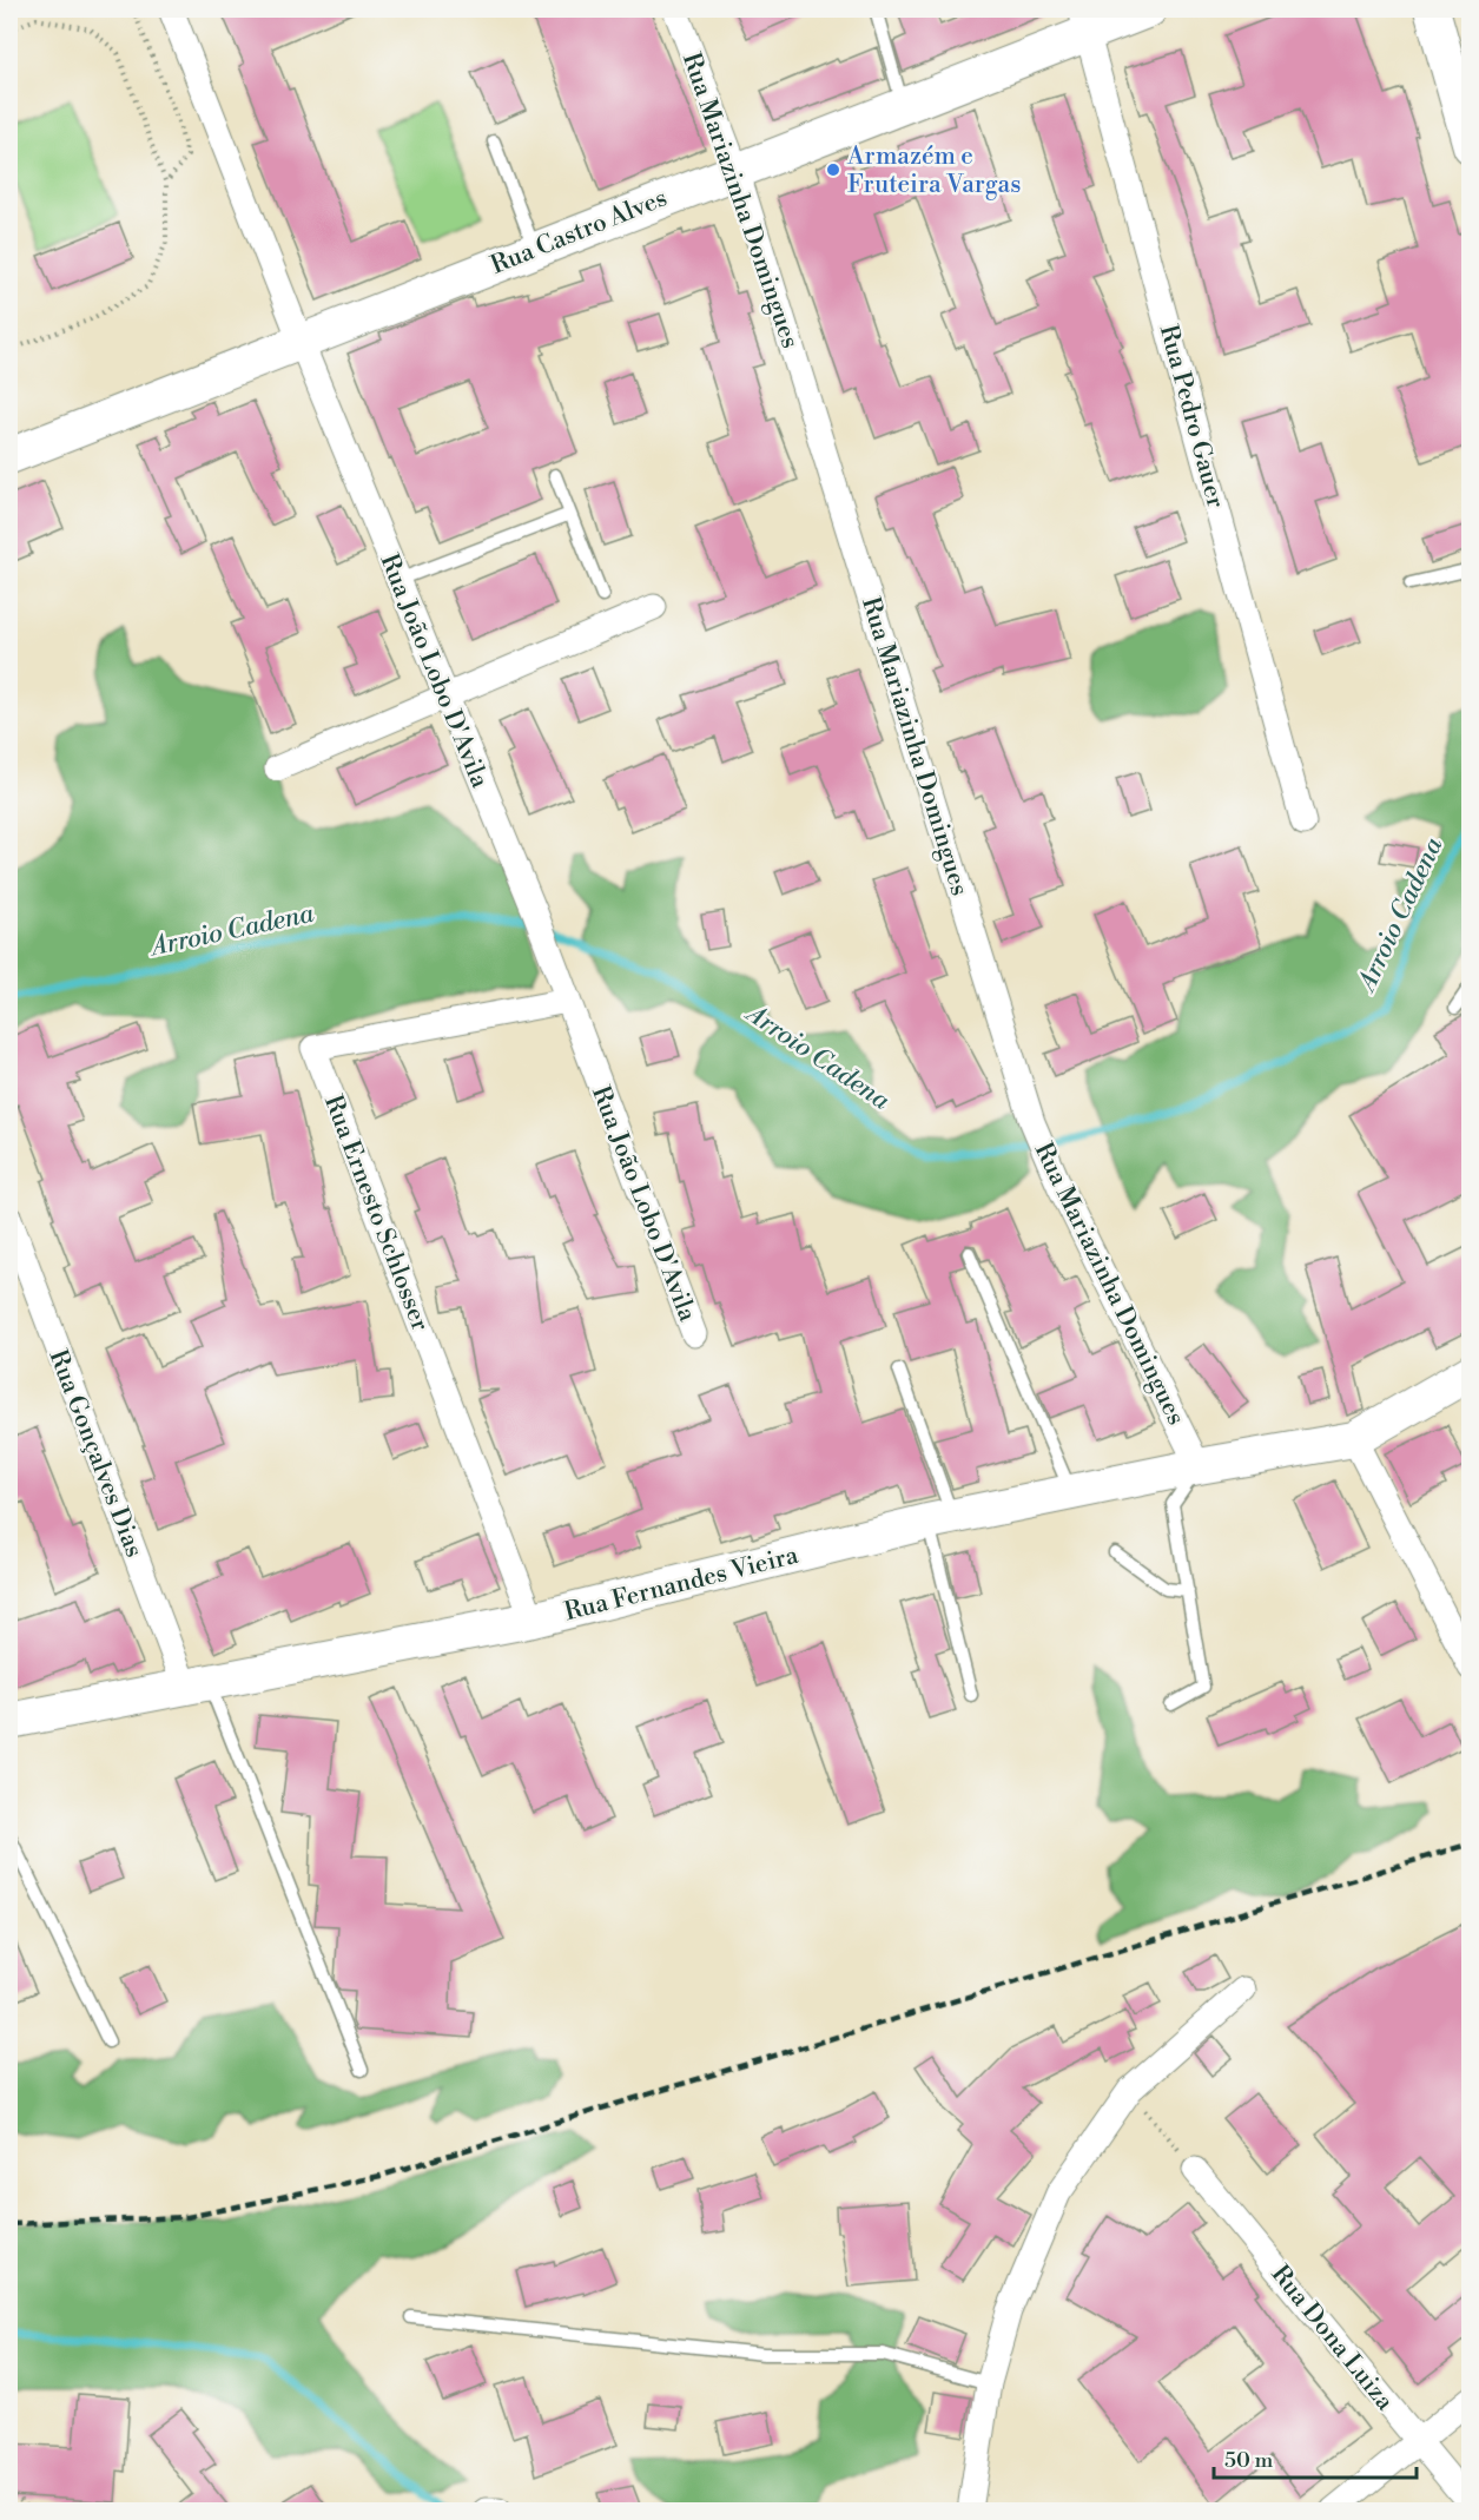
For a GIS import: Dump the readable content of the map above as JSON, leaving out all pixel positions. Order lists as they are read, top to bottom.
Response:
{
  "streets": {
    "street": [
      "Rua Mariazinha Domingues",
      "Rua Castro Alves",
      "Rua Pedro Gauer",
      "Rua João Lobo D'Avila",
      "Rua Ernesto Schlosser",
      "Rua Gonçalves Dias",
      "Rua Fernandes Vieira",
      "Rua Dona Luiza"
    ]
  },
  "crossings": [
    ["Rua Mariazinha Domingues", "Rua Castro Alves"],
    ["Rua Mariazinha Domingues", "Rua Fernandes Vieira"],
    ["Rua Castro Alves", "Rua Pedro Gauer"],
    ["Rua Castro Alves", "Rua João Lobo D'Avila"],
    ["Rua João Lobo D'Avila", "Rua Ernesto Schlosser"],
    ["Rua Ernesto Schlosser", "Rua Fernandes Vieira"],
    ["Rua Gonçalves Dias", "Rua Fernandes Vieira"]
  ],
  "water": ["Arroio Cadena"],
  "places": ["Armazém e Fruteira Vargas"],
  "scale_bar": "50 m"
}
